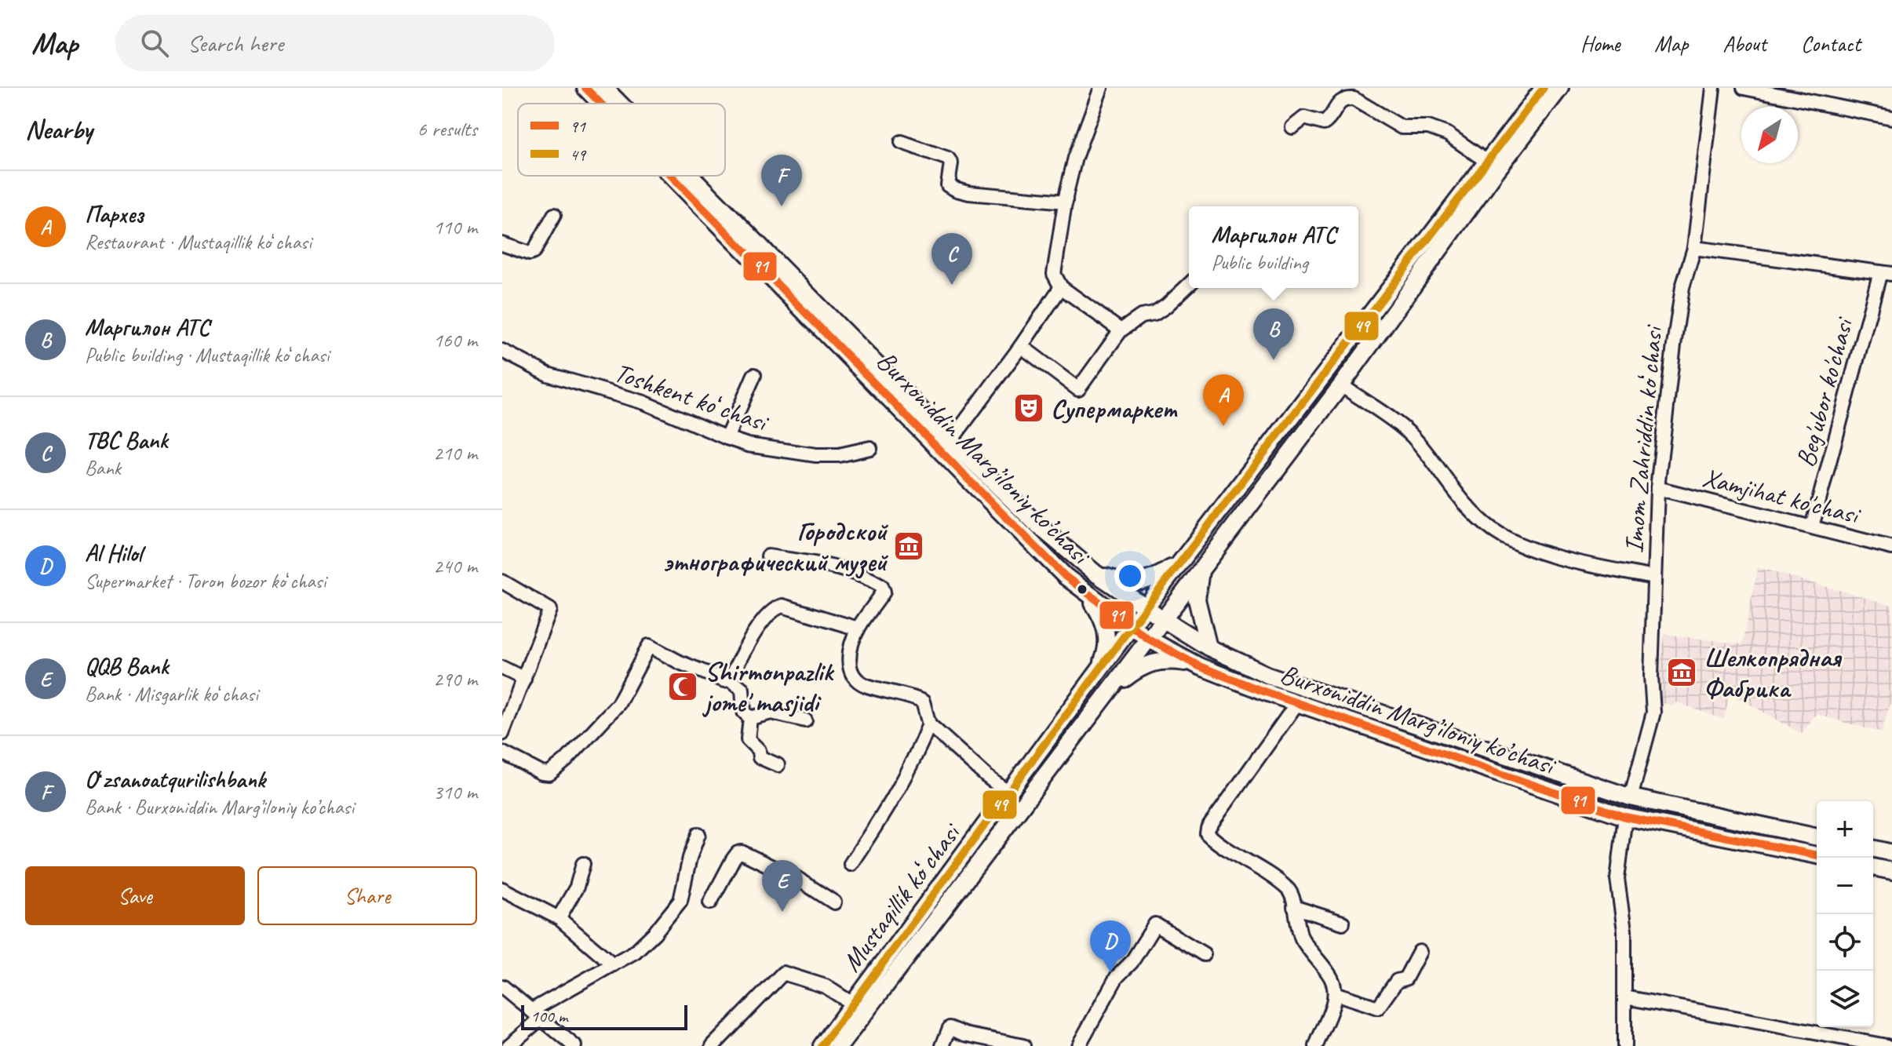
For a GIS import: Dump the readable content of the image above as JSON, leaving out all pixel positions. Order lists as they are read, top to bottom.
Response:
{
  "streets": {
    "main road": ["Burxoniddin Marg’iloniy ko’chasi", "Mustaqillik koʻchasi"],
    "street": [
      "Beg'ubor ko'chasi",
      "Toshkent koʻchasi",
      "Imom Zahriddin koʻchasi",
      "Xamjihat ko'chasi"
    ]
  },
  "crossings": [
    ["Beg'ubor ko'chasi", "Xamjihat ko'chasi"],
    ["Imom Zahriddin koʻchasi", "Burxoniddin Marg’iloniy ko’chasi"],
    ["Imom Zahriddin koʻchasi", "Xamjihat ko'chasi"],
    ["Burxoniddin Marg’iloniy ko’chasi", "Mustaqillik koʻchasi"]
  ],
  "places": {
    "theatre": ["Супермаркет"],
    "museum": ["Городской этнографический музей", "Шелкопрядная Фабрика"],
    "mosque": ["Shirmonpazlik jome' masjidi"]
  },
  "lines": ["transit line 91", "transit line 49"],
  "legend": ["91", "49"],
  "scale_bar": "100 m",
  "north": "bottom left",
  "page": {
    "header": "Map",
    "search": "Search here",
    "nav": [
      "Home",
      "Map",
      "About",
      "Contact"
    ],
    "heading": ["Nearby", "6 results"],
    "pins": [
      "F",
      "C",
      "B",
      "A",
      "E",
      "D"
    ],
    "list": [
      {
        "mark": "A",
        "name": "Пархез",
        "note": "Restaurant · Mustaqillik koʻchasi",
        "value": "110 m"
      },
      {
        "mark": "B",
        "name": "Маргилон АТС",
        "note": "Public building · Mustaqillik koʻchasi",
        "value": "160 m"
      },
      {
        "mark": "C",
        "name": "TBC Bank",
        "note": "Bank",
        "value": "210 m"
      },
      {
        "mark": "D",
        "name": "Al Hilol",
        "note": "Supermarket · Toron bozor koʻchasi",
        "value": "240 m"
      },
      {
        "mark": "E",
        "name": "QQB Bank",
        "note": "Bank · Misgarlik koʻchasi",
        "value": "290 m"
      },
      {
        "mark": "F",
        "name": "Oʻzsanoatqurilishbank",
        "note": "Bank · Burxoniddin Marg’iloniy ko’chasi",
        "value": "310 m"
      }
    ],
    "popup": ["Маргилон АТС", "Public building"],
    "map_buttons": ["+", "−"],
    "buttons": ["Save", "Share"],
    "scale": "100 m"
  }
}
